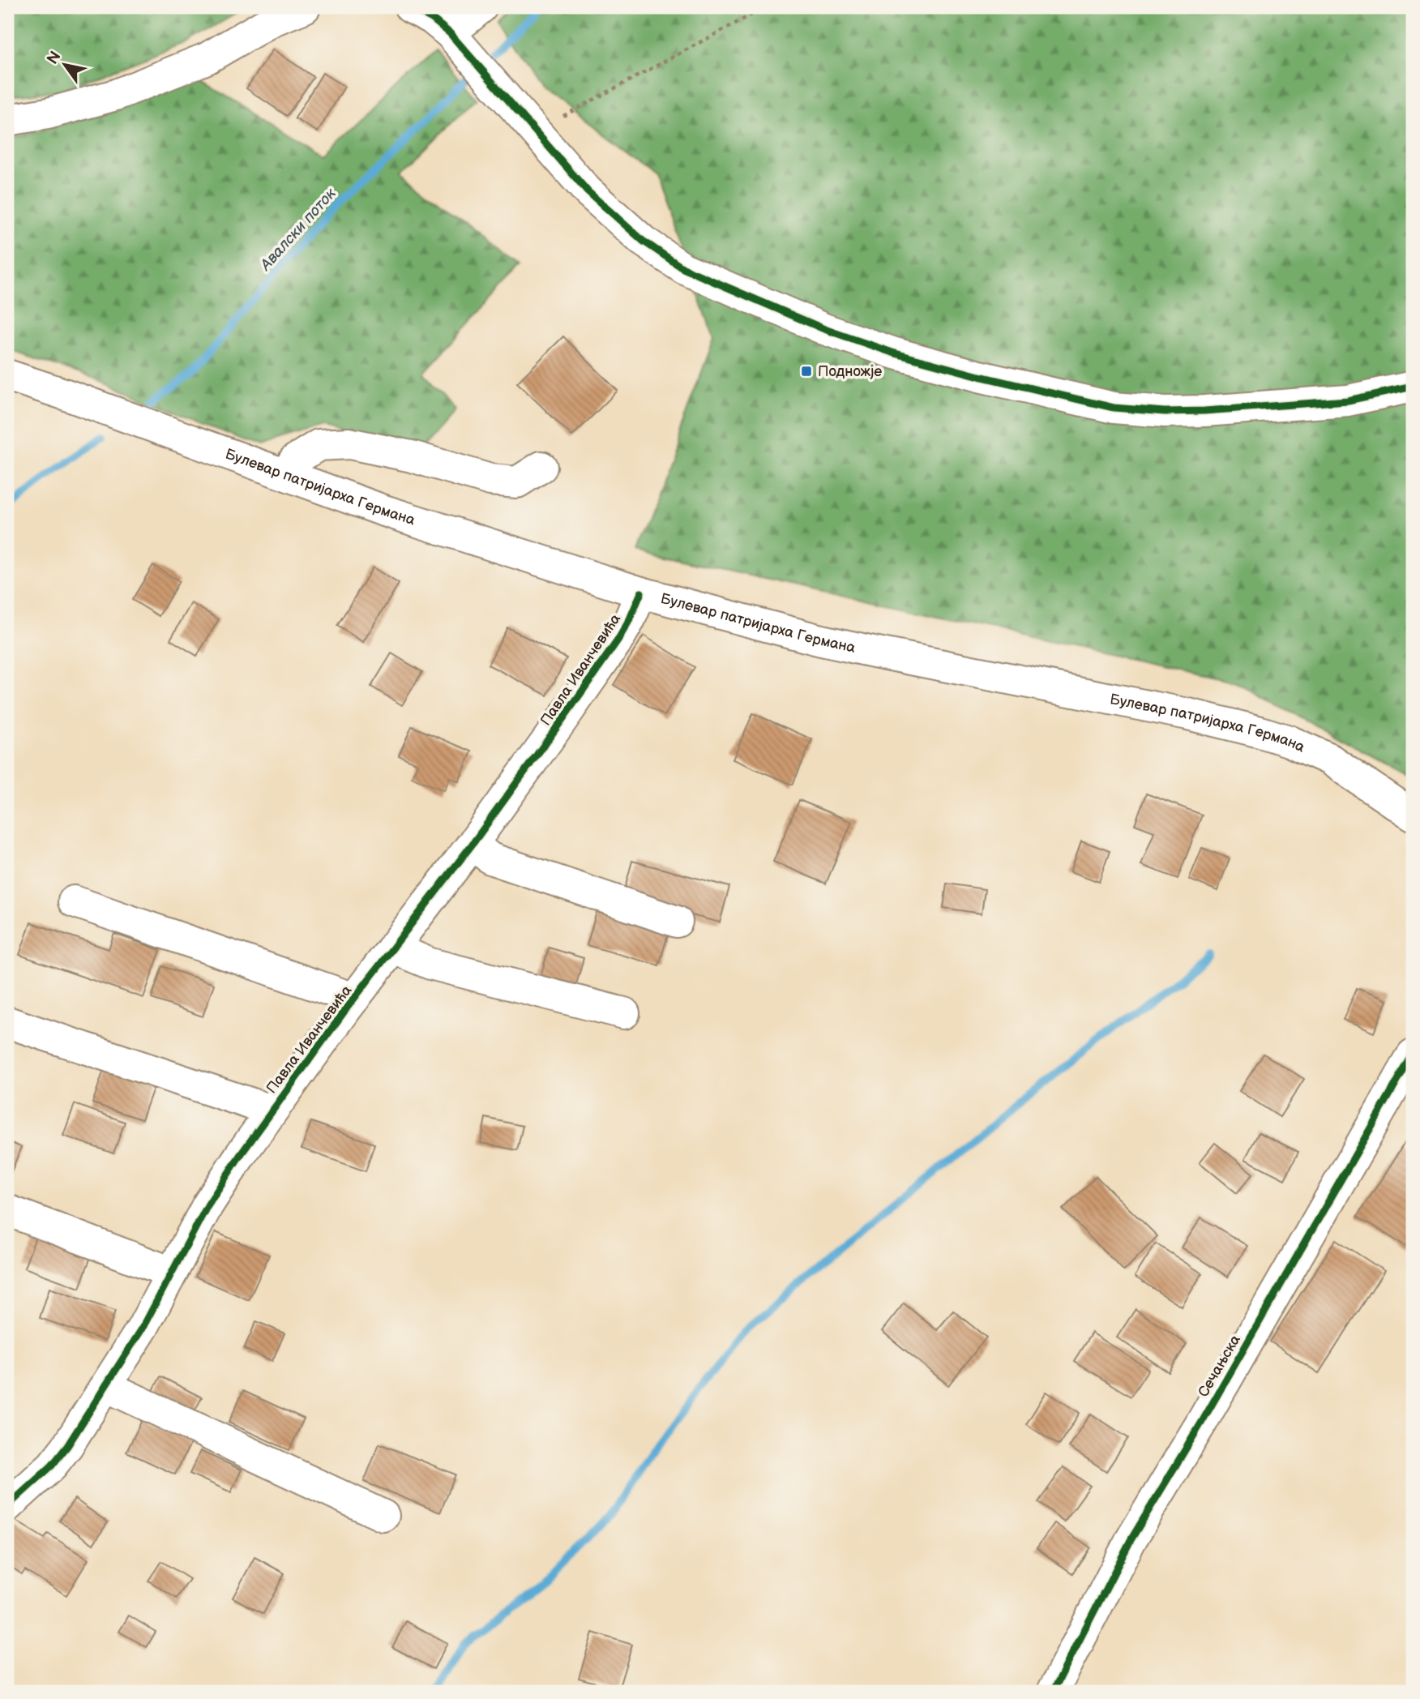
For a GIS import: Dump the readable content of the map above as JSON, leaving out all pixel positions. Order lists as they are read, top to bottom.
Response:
{
  "streets": {
    "street": ["Булевар патријарха Германа", "Павла Иванчевића", "Сечањска"]
  },
  "crossings": [
    ["Булевар патријарха Германа", "Павла Иванчевића"]
  ],
  "water": ["Авалски поток"],
  "places": {
    "transit": ["Подножје"]
  },
  "north": "top left"
}
